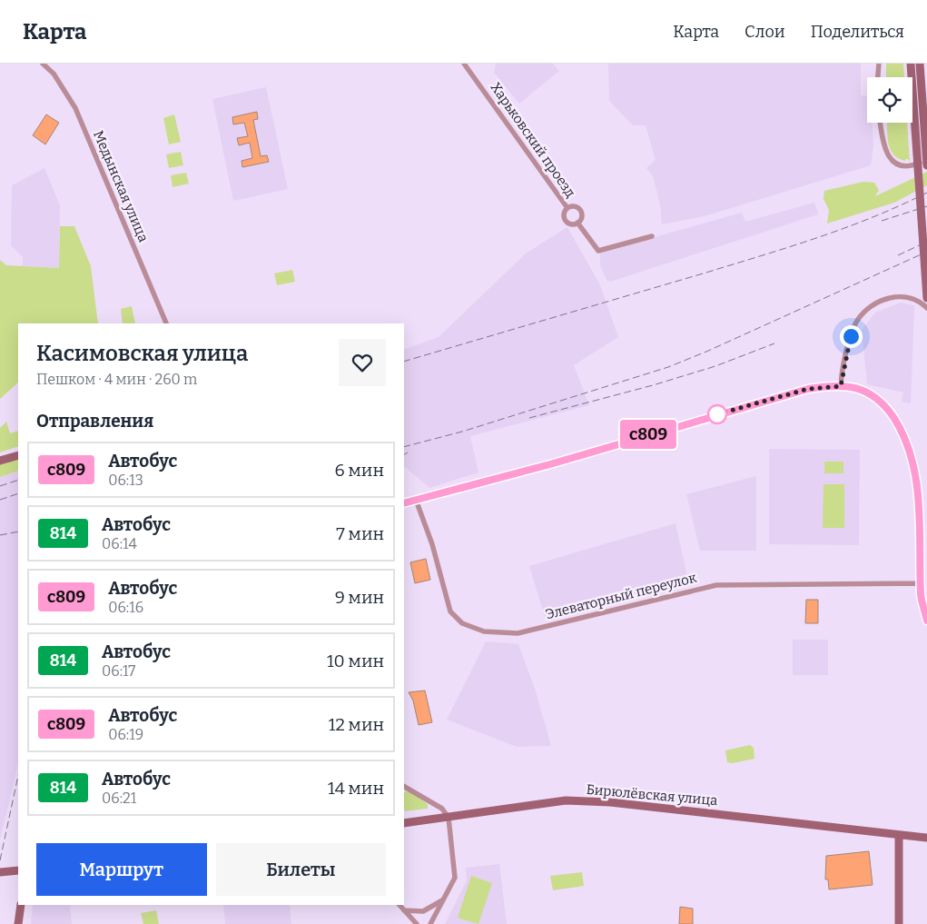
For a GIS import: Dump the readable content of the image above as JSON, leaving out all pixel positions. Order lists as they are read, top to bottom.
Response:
{
  "streets": {
    "street": [
      "Харьковский проезд",
      "Медынская улица",
      "Элеваторный переулок",
      "Бирюлёвская улица"
    ]
  },
  "lines": ["bus line с809"],
  "page": {
    "header": "Карта",
    "nav": ["Карта", "Слои", "Поделиться"],
    "on_map": "с809",
    "heading": [
      ["Касимовская улица", "Пешком · 4 мин · 260 m"],
      "Отправления"
    ],
    "list": [
      {
        "mark": "с809",
        "name": "Автобус",
        "note": "06:13",
        "value": "6 мин"
      },
      {
        "mark": "814",
        "name": "Автобус",
        "note": "06:14",
        "value": "7 мин"
      },
      {
        "mark": "с809",
        "name": "Автобус",
        "note": "06:16",
        "value": "9 мин"
      },
      {
        "mark": "814",
        "name": "Автобус",
        "note": "06:17",
        "value": "10 мин"
      },
      {
        "mark": "с809",
        "name": "Автобус",
        "note": "06:19",
        "value": "12 мин"
      },
      {
        "mark": "814",
        "name": "Автобус",
        "note": "06:21",
        "value": "14 мин"
      }
    ],
    "buttons": ["Маршрут", "Билеты"]
  }
}
